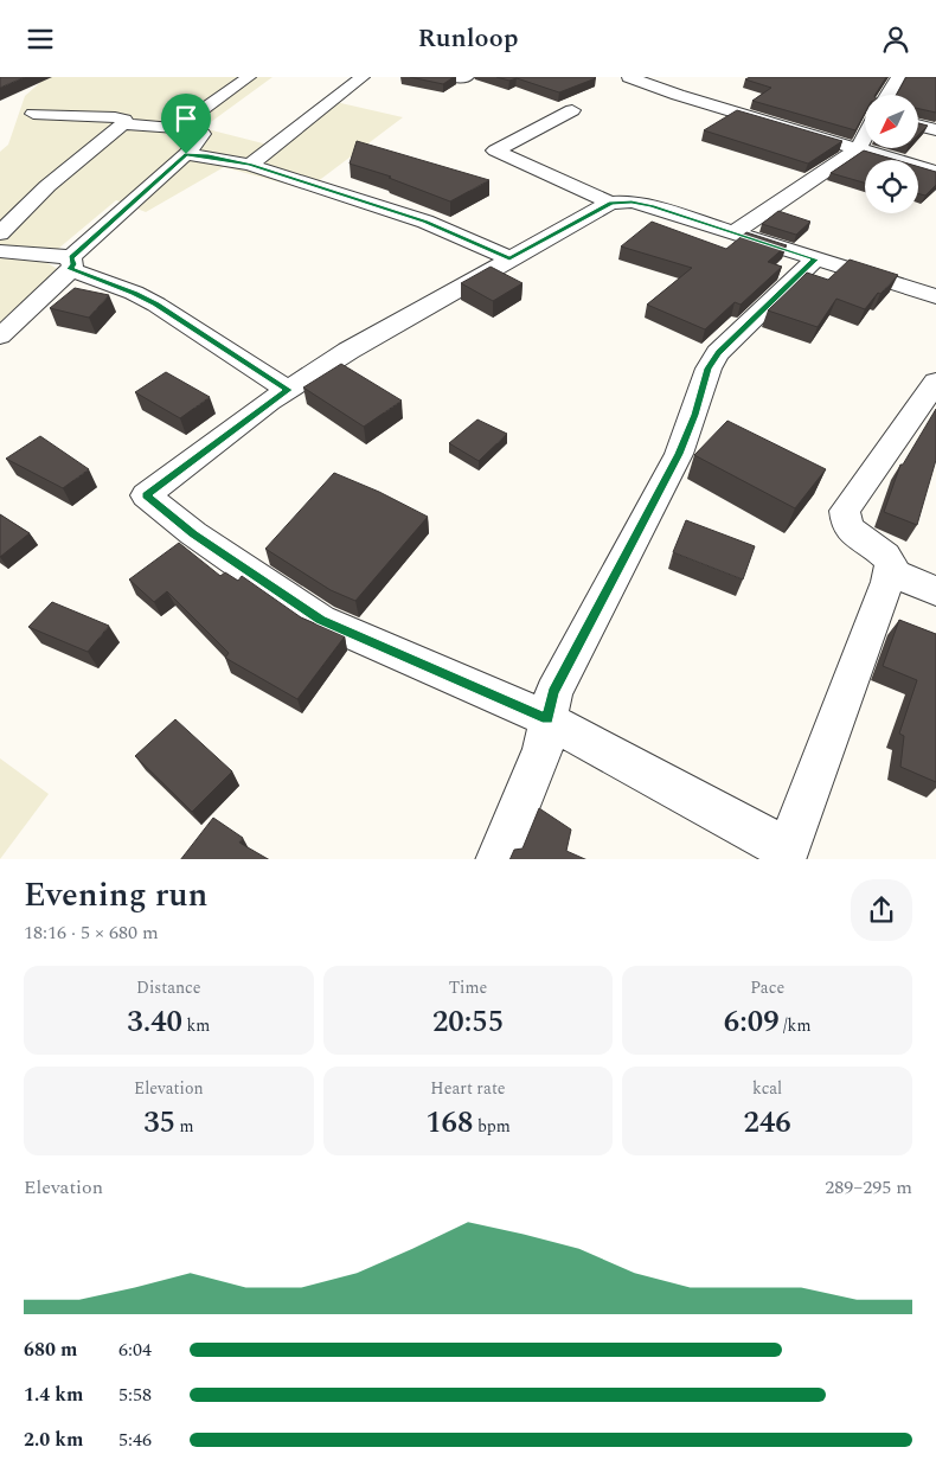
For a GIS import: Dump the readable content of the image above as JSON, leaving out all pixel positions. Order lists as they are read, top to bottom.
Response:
{
  "north": "bottom left",
  "page": {
    "header": "Runloop",
    "heading": ["Evening run", "18:16 · 5 × 680 m"],
    "stats": [
      ["Distance", "3.40 km"],
      ["Time", "20:55"],
      ["Pace", "6:09 /km"],
      ["Elevation", "35 m"],
      ["Heart rate", "168 bpm"],
      ["kcal", "246"]
    ],
    "chart": ["Elevation", "289–295 m"],
    "list": [
      {
        "name": "680 m",
        "note": "6:04"
      },
      {
        "name": "1.4 km",
        "note": "5:58"
      },
      {
        "name": "2.0 km",
        "note": "5:46"
      }
    ]
  }
}
